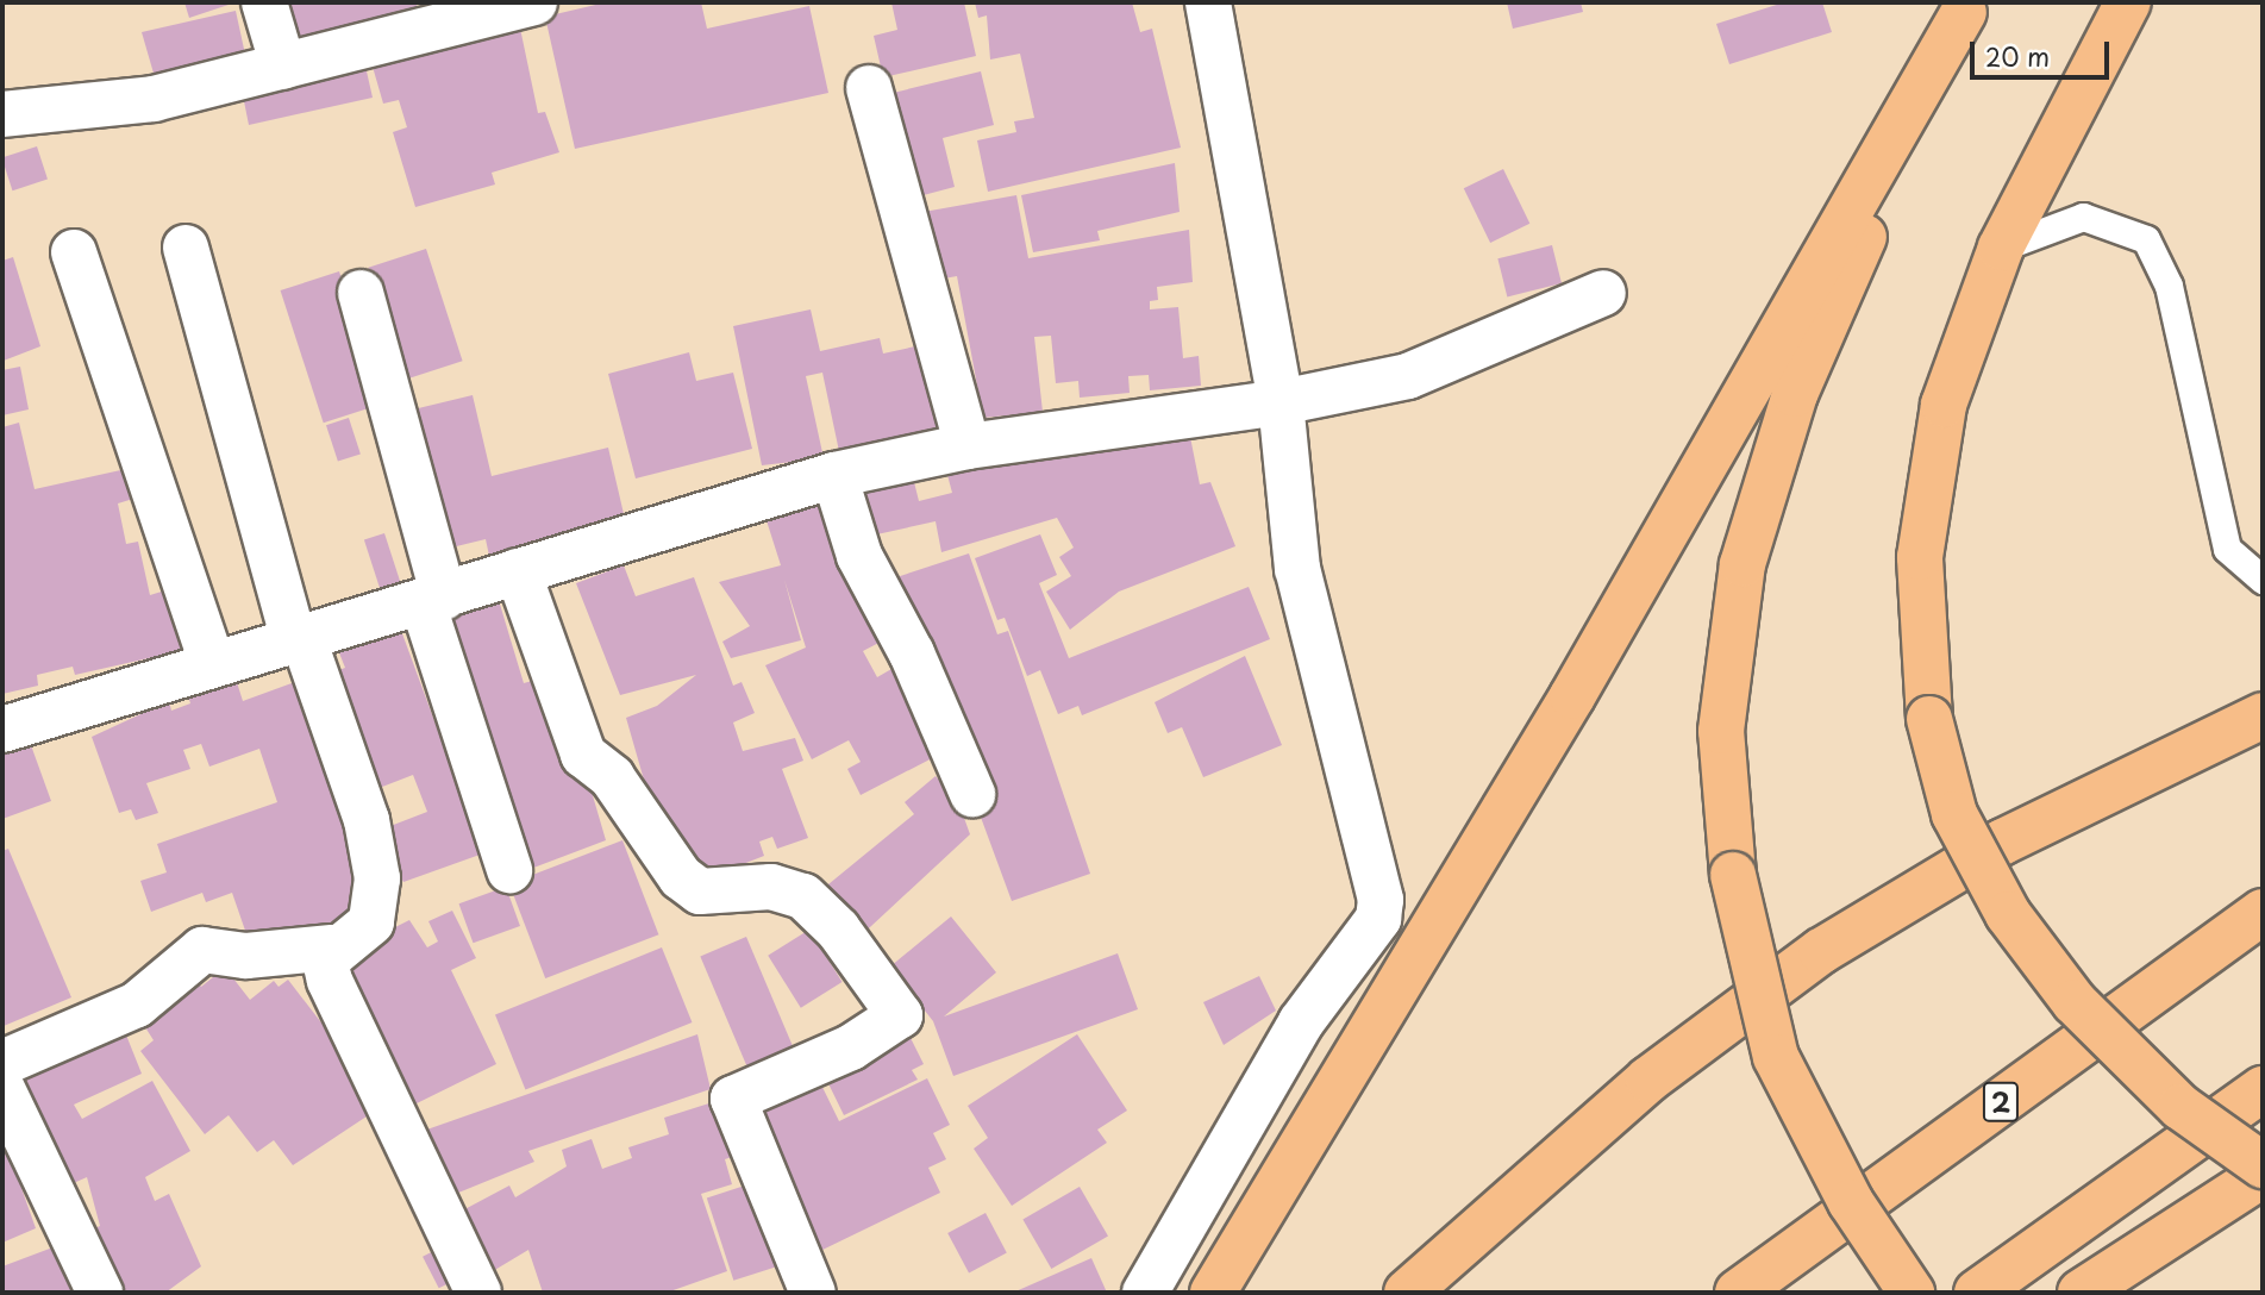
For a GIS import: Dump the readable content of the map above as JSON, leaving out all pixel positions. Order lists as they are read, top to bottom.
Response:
{
  "streets": {
    "highway": ["2"]
  },
  "scale_bar": "20 m"
}
